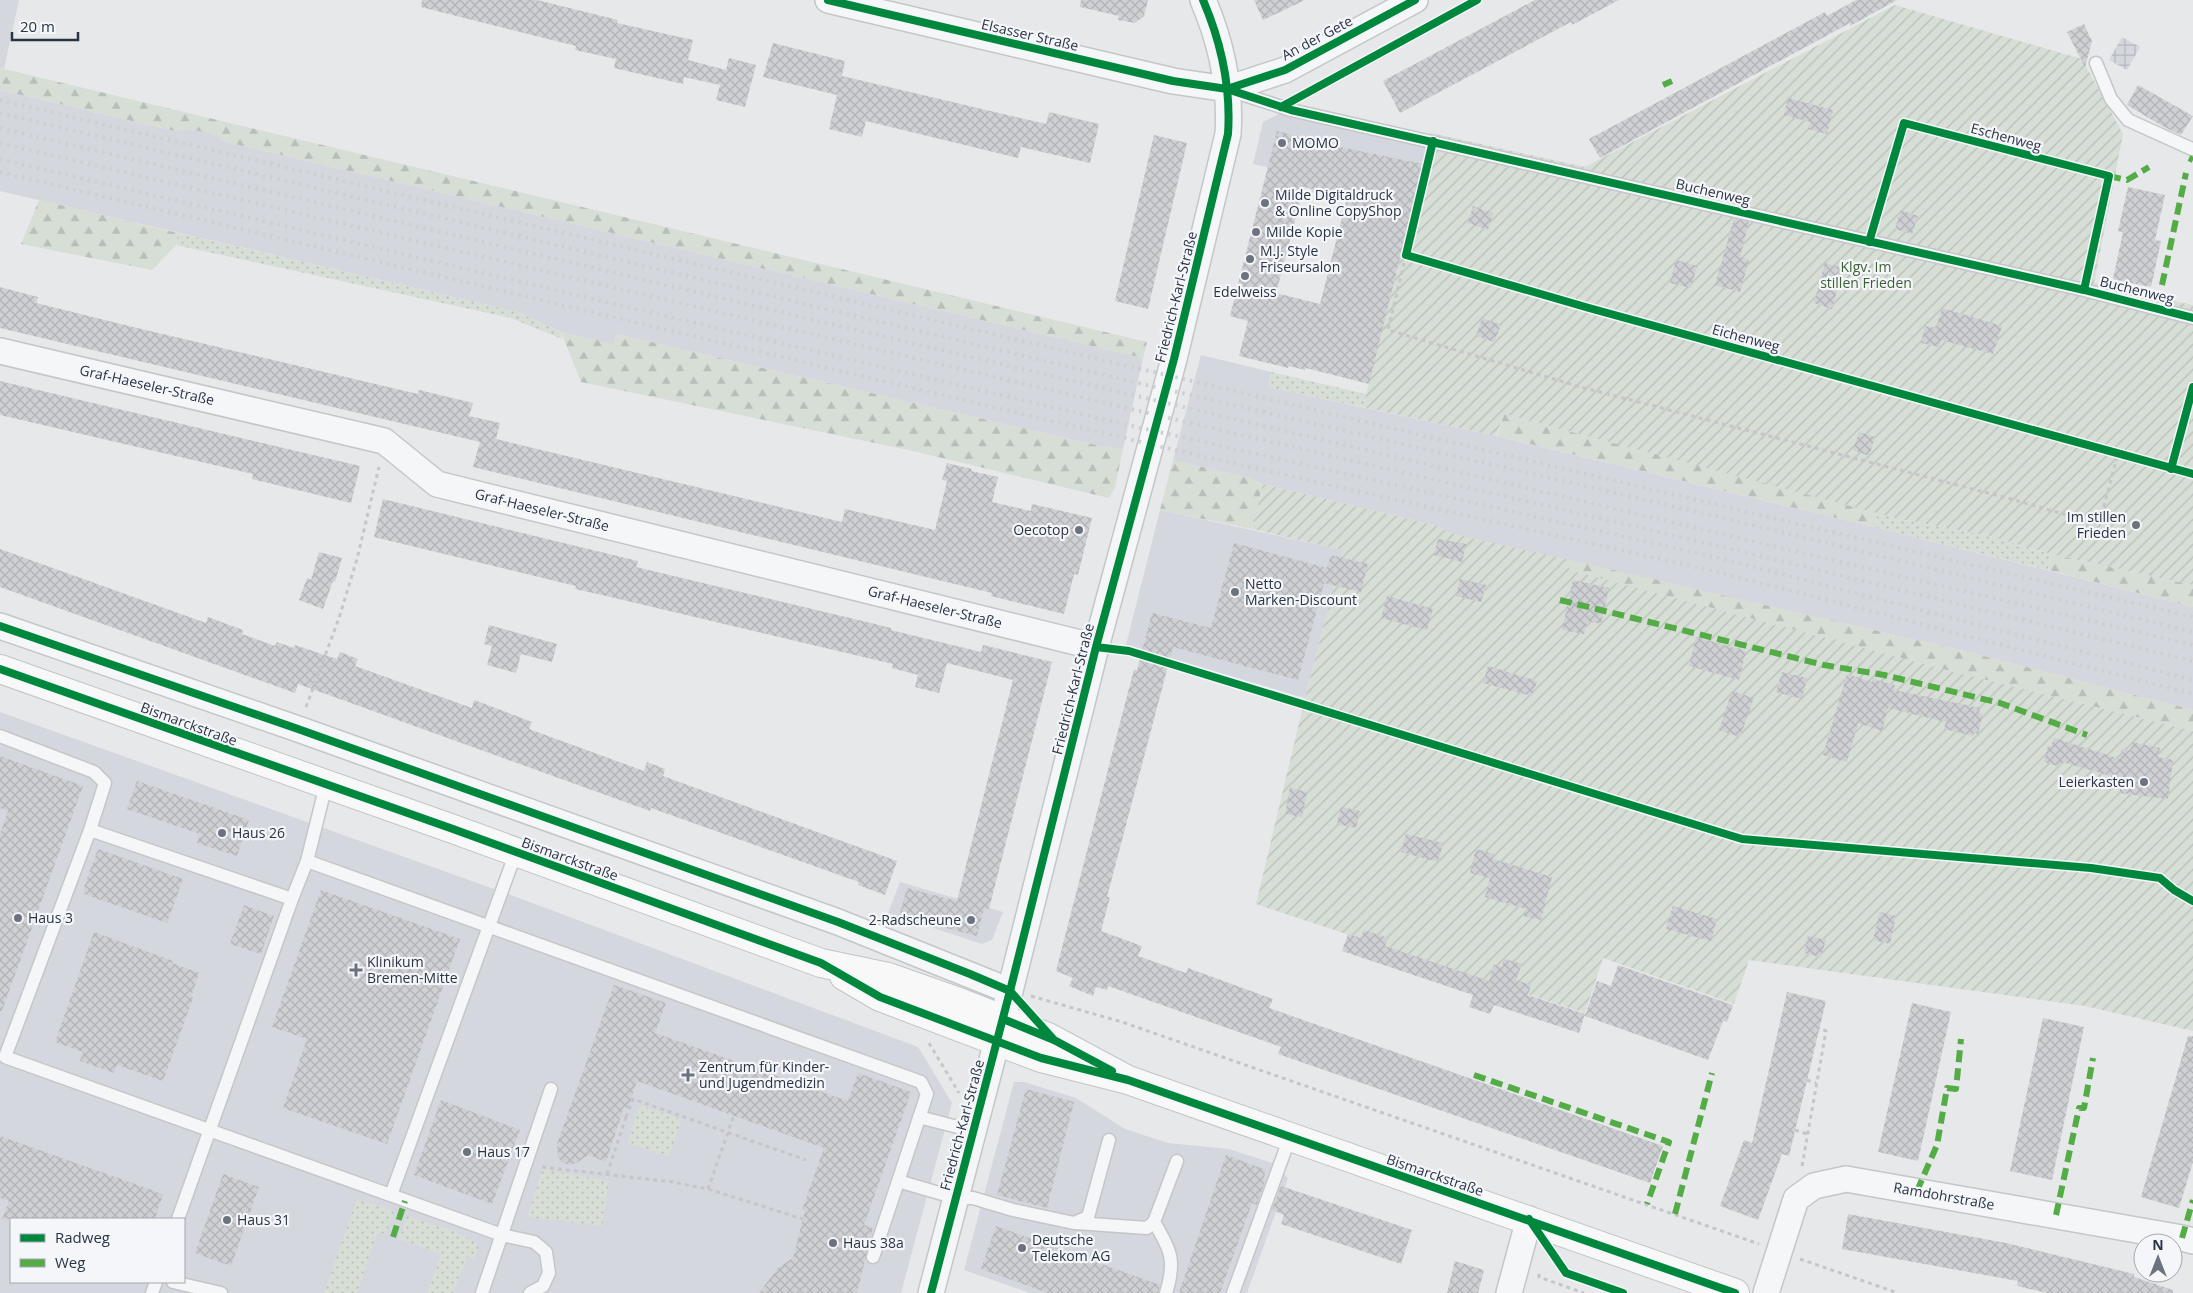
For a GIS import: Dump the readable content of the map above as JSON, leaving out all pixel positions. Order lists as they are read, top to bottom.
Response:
{
  "streets": {
    "main road": ["Bismarckstraße"],
    "street": [
      "Elsasser Straße",
      "An der Gete",
      "Friedrich-Karl-Straße",
      "Graf-Haeseler-Straße",
      "Ramdohrstraße"
    ],
    "lane": ["Buchenweg"],
    "cycle path": ["Eschenweg", "Eichenweg"]
  },
  "crossings": [
    ["Elsasser Straße", "An der Gete"],
    ["Elsasser Straße", "Buchenweg"],
    ["Elsasser Straße", "Friedrich-Karl-Straße"],
    ["An der Gete", "Buchenweg"],
    ["An der Gete", "Friedrich-Karl-Straße"],
    ["Buchenweg", "Friedrich-Karl-Straße"],
    ["Friedrich-Karl-Straße", "Graf-Haeseler-Straße"],
    ["Friedrich-Karl-Straße", "Bismarckstraße"]
  ],
  "parks": ["Klgv. Im stillen Frieden"],
  "places": {
    "other": [
      "MOMO",
      "Milde Digitaldruck & Online CopyShop",
      "Milde Kopie",
      "M.J. Style Friseursalon",
      "Edelweiss",
      "Im stillen Frieden",
      "Oecotop",
      "Netto Marken-Discount",
      "Leierkasten",
      "Haus 26",
      "Haus 3",
      "2-Radscheune",
      "Haus 17",
      "Haus 31",
      "Haus 38a",
      "Deutsche Telekom AG"
    ],
    "health": ["Klinikum Bremen-Mitte", "Zentrum für Kinder- und Jugendmedizin"]
  },
  "legend": ["Radweg", "Weg"],
  "scale_bar": "20 m",
  "north": "top"
}
